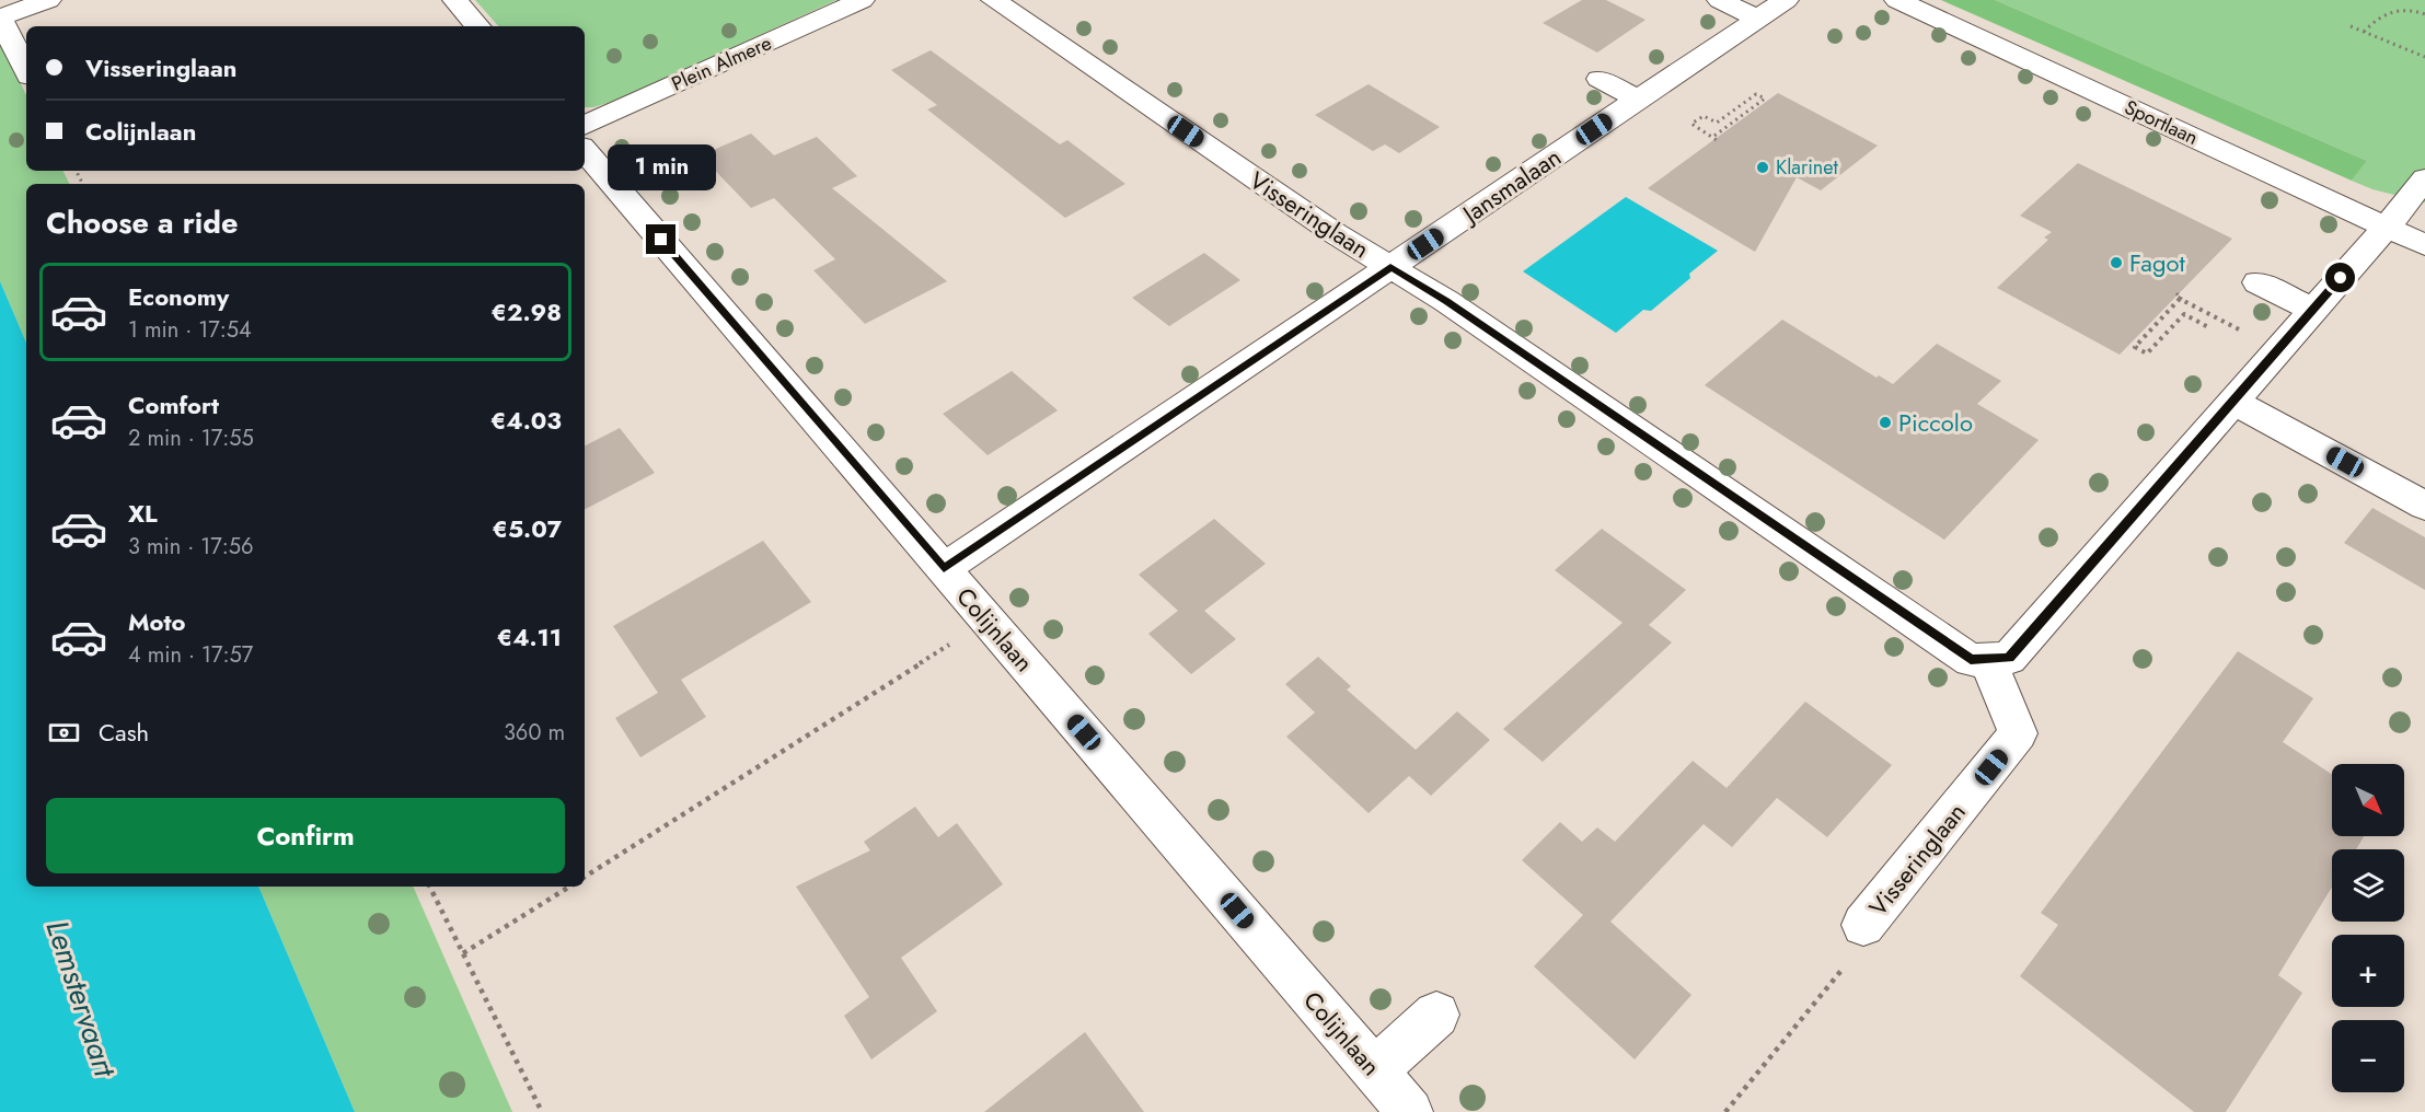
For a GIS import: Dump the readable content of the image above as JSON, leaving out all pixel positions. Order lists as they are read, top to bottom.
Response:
{
  "streets": {
    "street": [
      "Plein Almere",
      "Sportlaan",
      "Jansmalaan",
      "Visseringlaan",
      "Colijnlaan"
    ]
  },
  "crossings": [
    ["Jansmalaan", "Visseringlaan"],
    ["Jansmalaan", "Colijnlaan"]
  ],
  "water": ["Lemstervaart"],
  "places": ["Klarinet", "Fagot", "Piccolo"],
  "north": "bottom right",
  "page": {
    "banner": ["Visseringlaan", "Colijnlaan"],
    "bubble": "1 min",
    "heading": "Choose a ride",
    "list": [
      {
        "name": "Economy",
        "note": "1 min · 17:54",
        "value": "€2.98"
      },
      {
        "name": "Comfort",
        "note": "2 min · 17:55",
        "value": "€4.03"
      },
      {
        "name": "XL",
        "note": "3 min · 17:56",
        "value": "€5.07"
      },
      {
        "name": "Moto",
        "note": "4 min · 17:57",
        "value": "€4.11"
      }
    ],
    "pay": ["Cash", "360 m"],
    "map_buttons": ["+", "−"],
    "buttons": "Confirm"
  }
}
